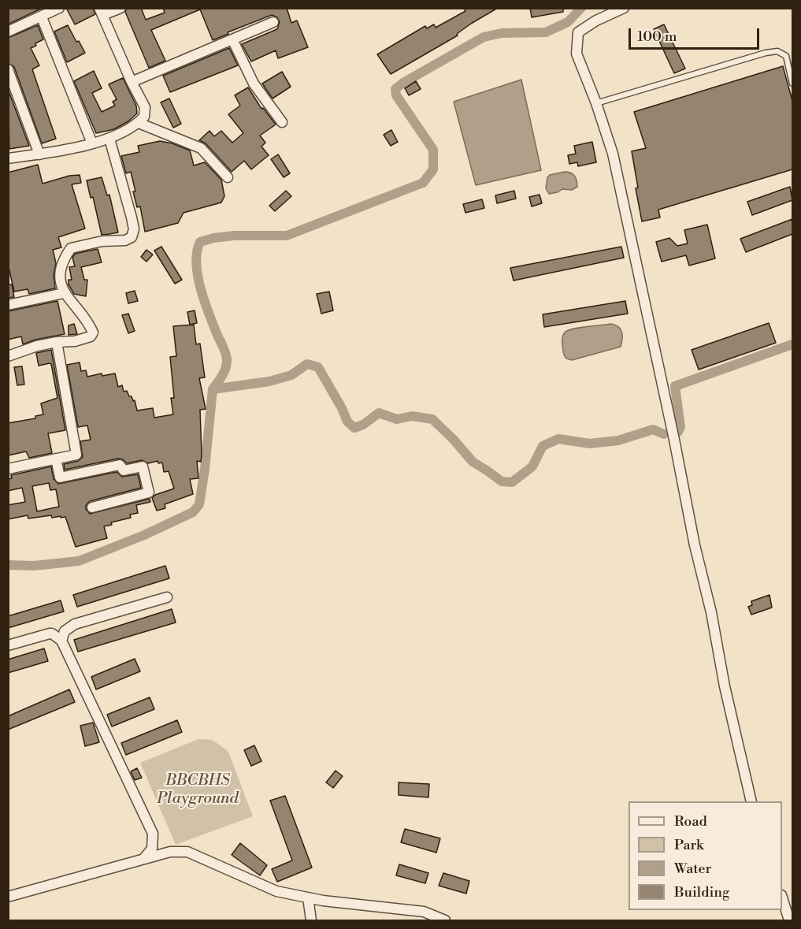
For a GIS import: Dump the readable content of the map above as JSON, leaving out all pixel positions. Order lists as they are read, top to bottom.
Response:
{
  "parks": ["BBCBHS Playground"],
  "legend": [
    "Road",
    "Park",
    "Water",
    "Building"
  ],
  "scale_bar": "100 m"
}
